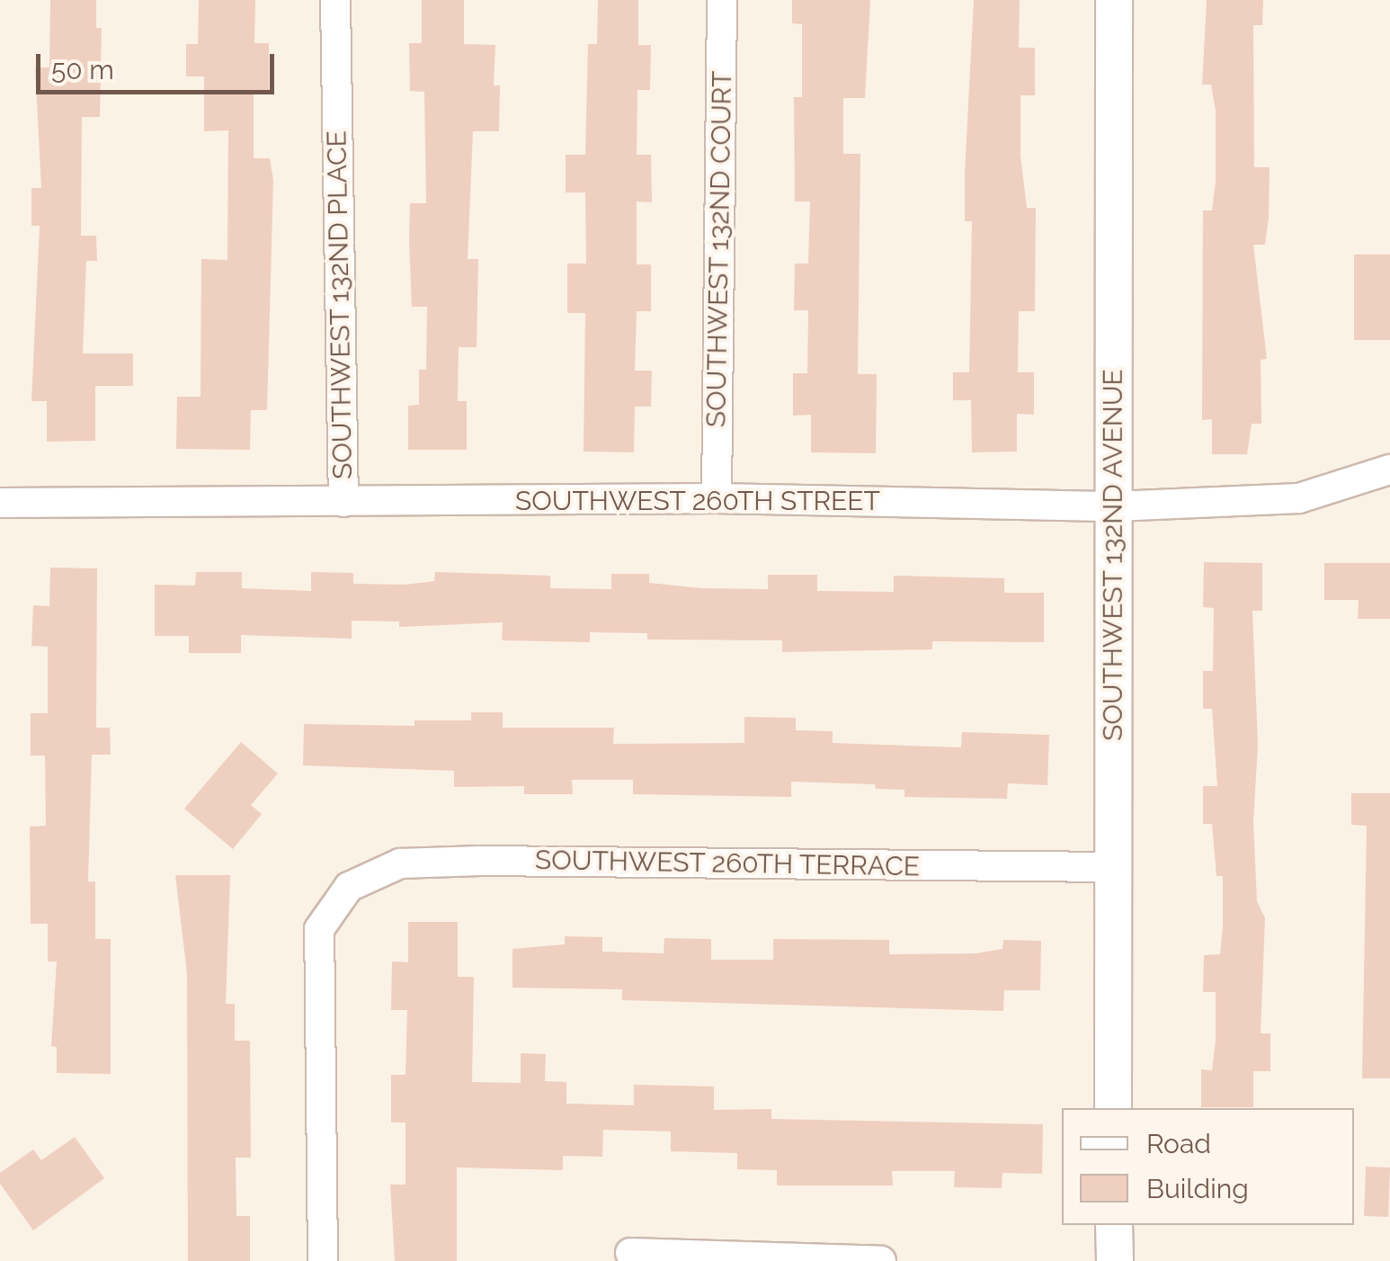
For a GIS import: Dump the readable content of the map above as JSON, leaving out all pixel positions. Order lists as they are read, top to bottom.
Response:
{
  "streets": {
    "street": [
      "SOUTHWEST 132ND COURT",
      "SOUTHWEST 132ND PLACE",
      "SOUTHWEST 260TH STREET",
      "SOUTHWEST 132ND AVENUE",
      "SOUTHWEST 260TH TERRACE"
    ]
  },
  "crossings": [
    ["SOUTHWEST 132ND COURT", "SOUTHWEST 260TH STREET"],
    ["SOUTHWEST 132ND PLACE", "SOUTHWEST 260TH STREET"],
    ["SOUTHWEST 260TH STREET", "SOUTHWEST 132ND AVENUE"],
    ["SOUTHWEST 132ND AVENUE", "SOUTHWEST 260TH TERRACE"]
  ],
  "legend": ["Road", "Building"],
  "scale_bar": "50 m"
}
